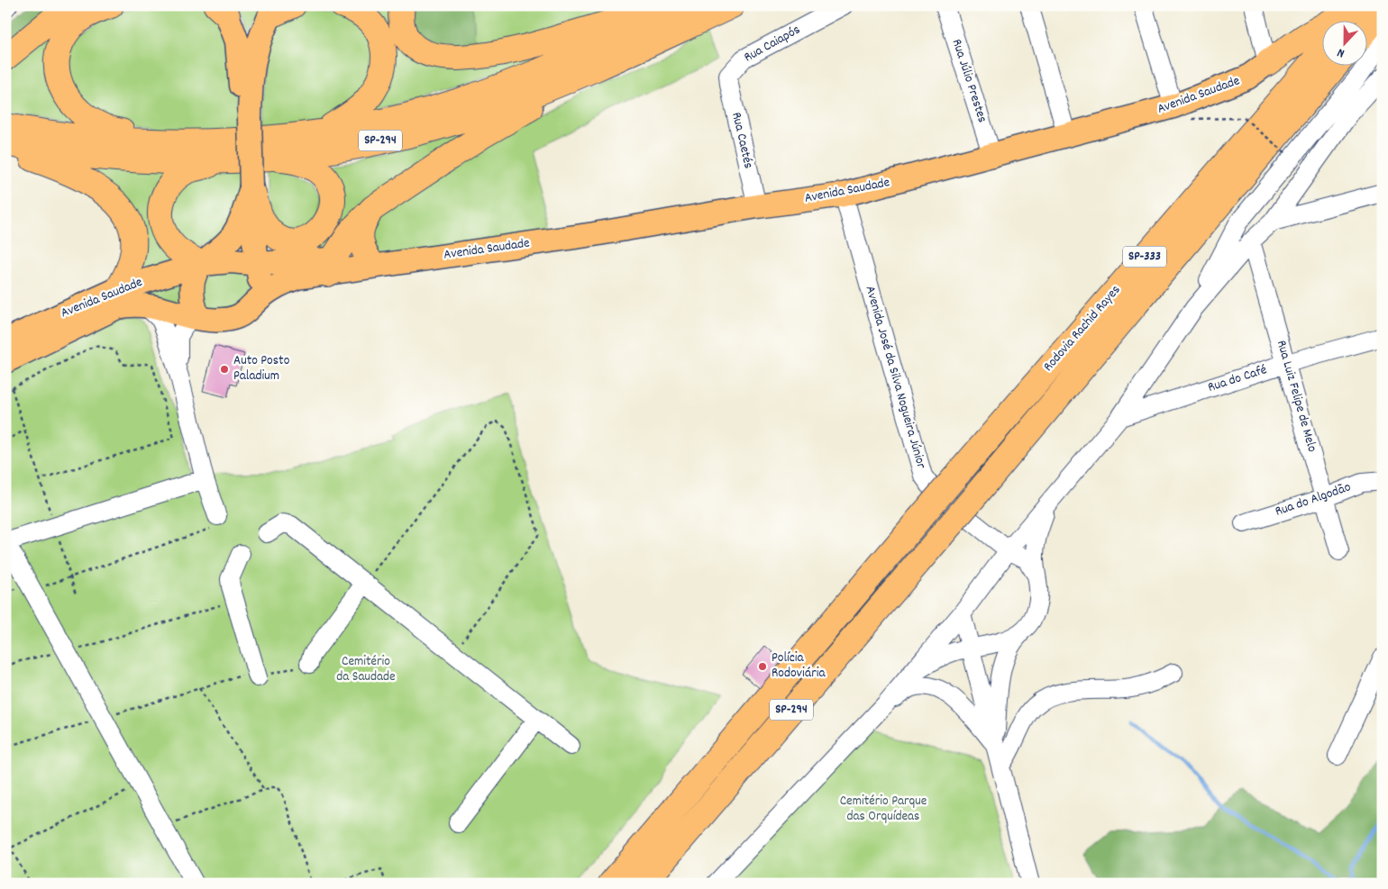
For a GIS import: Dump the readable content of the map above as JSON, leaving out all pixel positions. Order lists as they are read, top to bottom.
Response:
{
  "streets": {
    "highway": ["SP-294", "SP-333", "Rodovia Rachid Rayes"],
    "main road": ["Avenida Saudade"],
    "street": [
      "Rua Caiapós",
      "Rua Júlio Prestes",
      "Rua Caetés",
      "Avenida José da Silva Nogueira Júnior",
      "Rua do Café",
      "Rua Luiz Felipe de Melo",
      "Rua do Algodão"
    ]
  },
  "crossings": [
    ["Rua Caiapós", "Rua Caetés"],
    ["Rua Júlio Prestes", "Avenida Saudade"],
    ["Avenida Saudade", "Rua Caetés"],
    ["Avenida Saudade", "Avenida José da Silva Nogueira Júnior"],
    ["SP-294", "Rodovia Rachid Rayes"],
    ["Rua do Café", "Rua Luiz Felipe de Melo"],
    ["Rua Luiz Felipe de Melo", "Rua do Algodão"]
  ],
  "parks": ["Cemitério da Saudade", "Cemitério Parque das Orquídeas"],
  "places": ["Auto Posto Paladium", "Polícia Rodoviária"],
  "north": "bottom"
}
